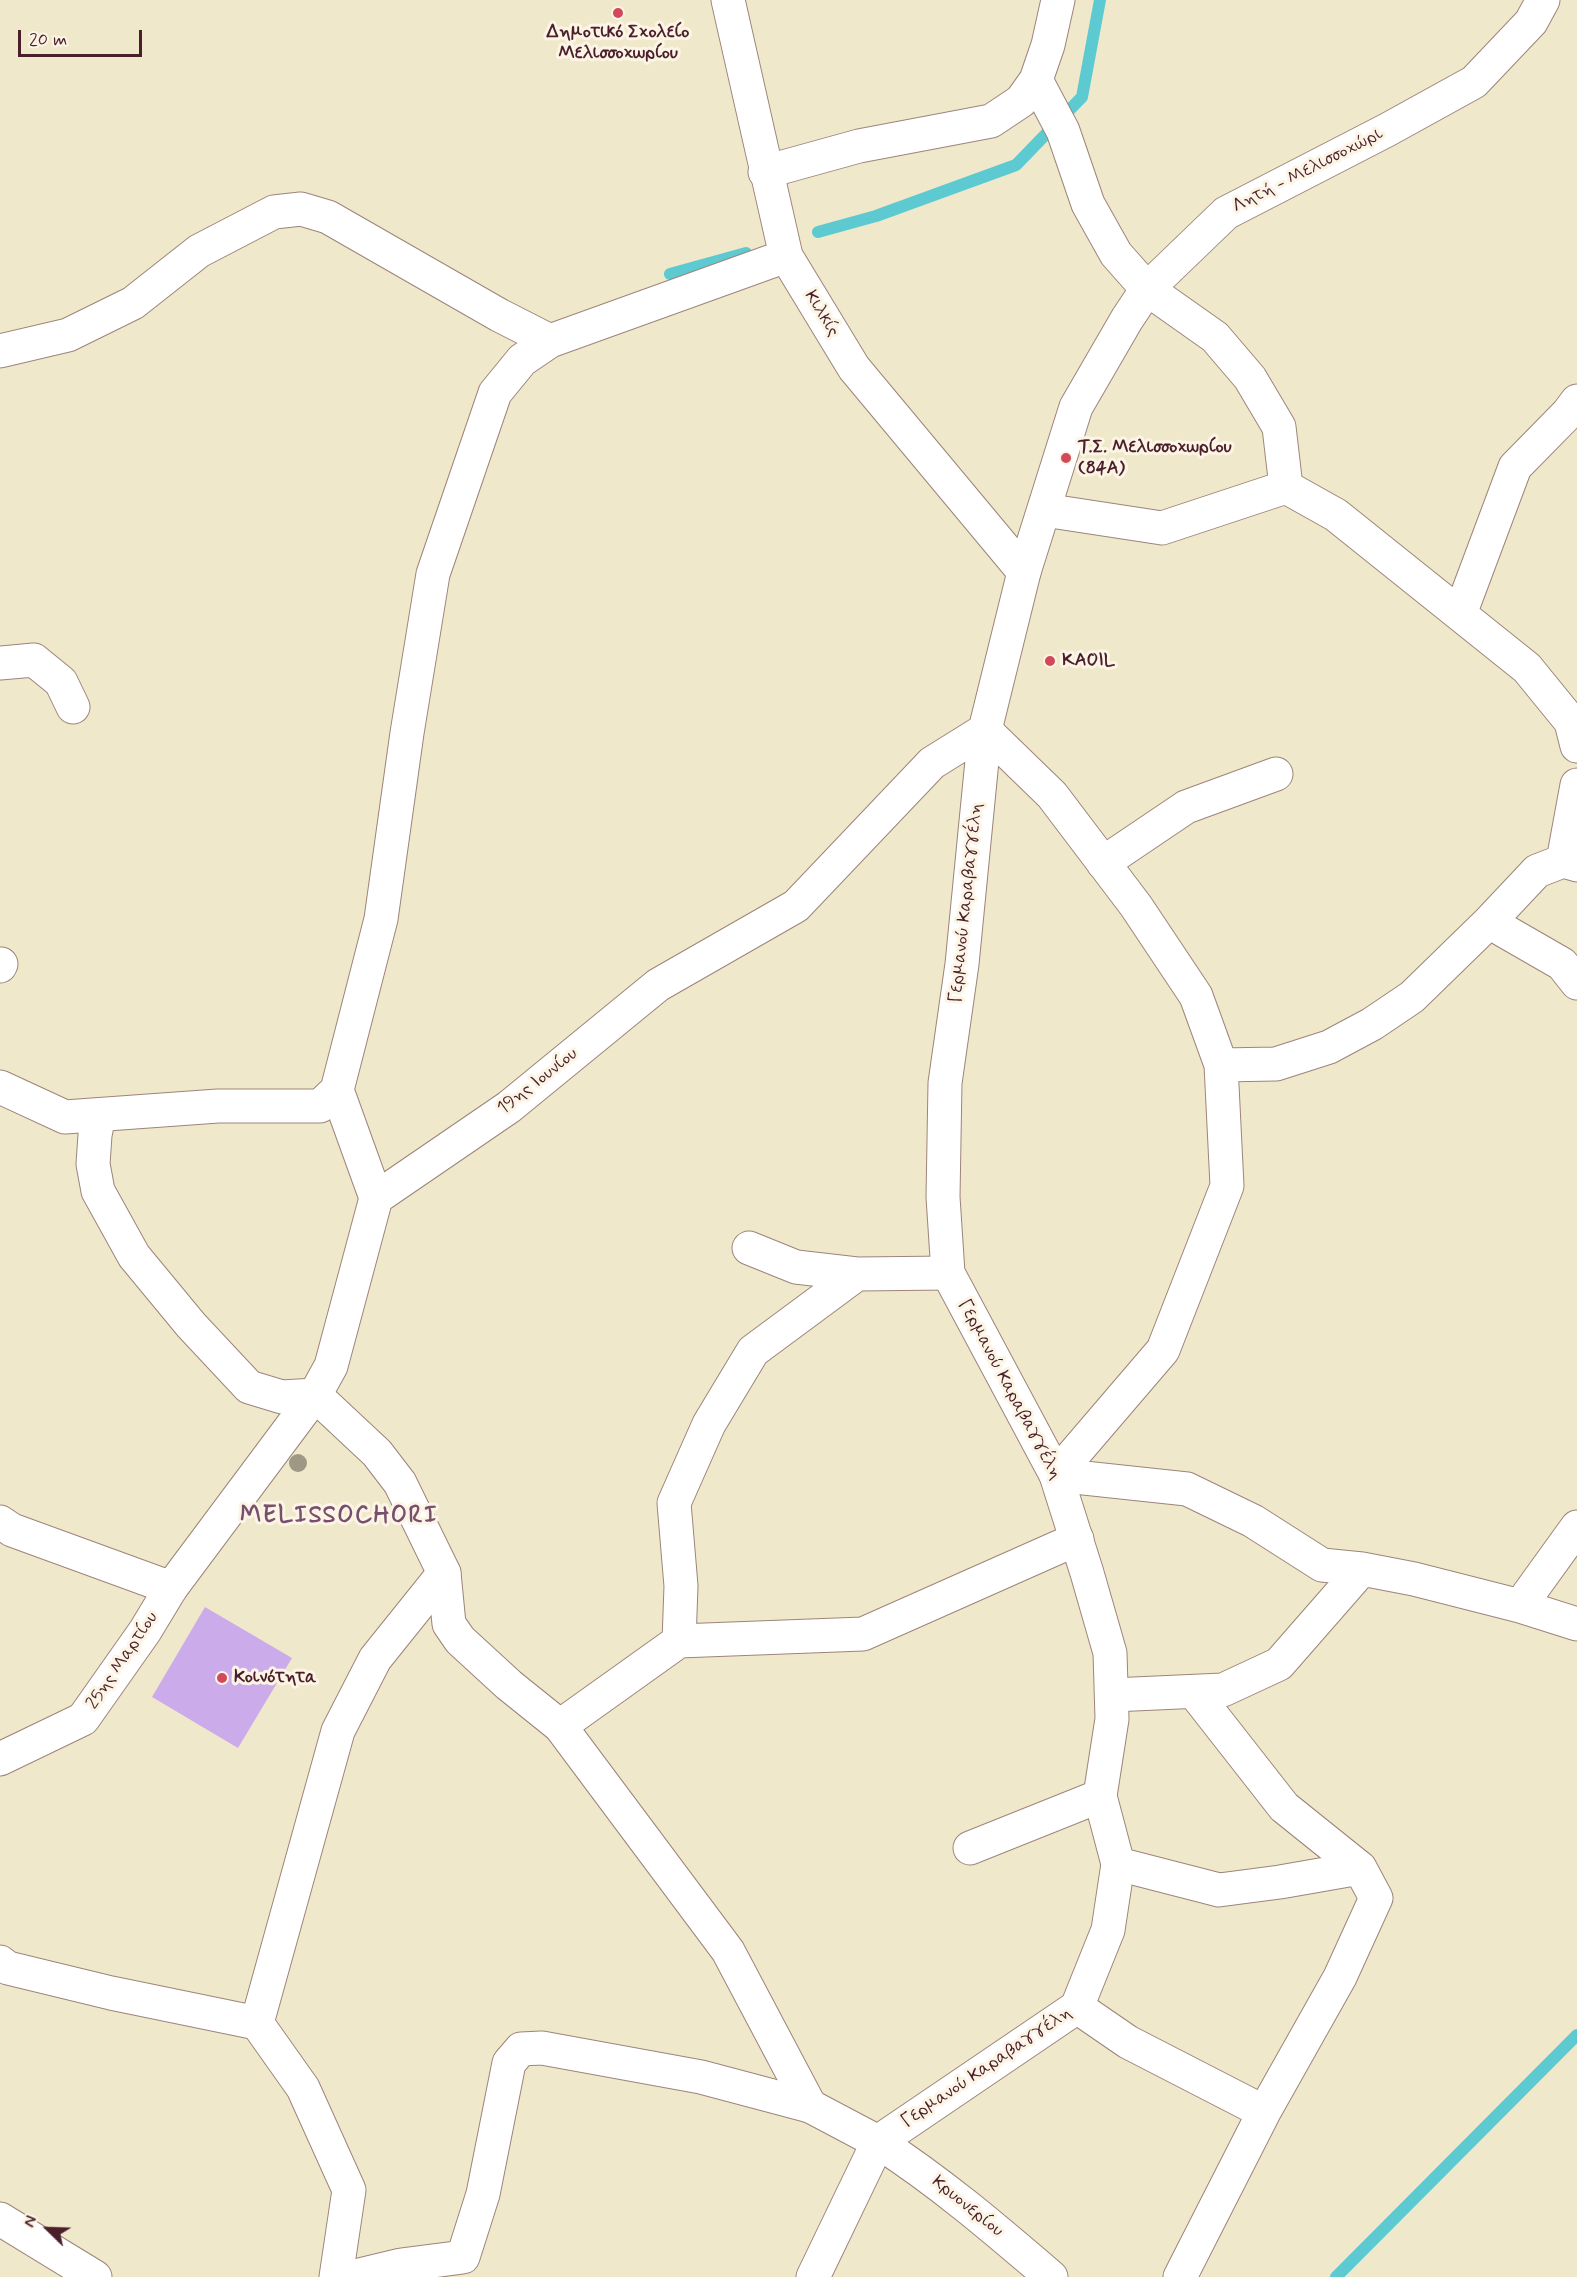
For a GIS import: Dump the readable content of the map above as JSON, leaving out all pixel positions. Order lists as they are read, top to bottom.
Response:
{
  "streets": {
    "street": [
      "Λητή - Μελισσοχώρι",
      "Κιλκίς",
      "Γερμανού Καραβαγγέλη",
      "19ης Ιουνίου",
      "25ης Μαρτίου",
      "Κρυονερίου"
    ]
  },
  "crossings": [
    ["Λητή - Μελισσοχώρι", "Κιλκίς"],
    ["Λητή - Μελισσοχώρι", "Γερμανού Καραβαγγέλη"],
    ["Κιλκίς", "Γερμανού Καραβαγγέλη"],
    ["Γερμανού Καραβαγγέλη", "19ης Ιουνίου"],
    ["Γερμανού Καραβαγγέλη", "Κρυονερίου"]
  ],
  "districts": ["MELISSOCHORI"],
  "places": [
    "Δημοτικό Σχολείο Μελισσοχωρίου",
    "Τ.Σ. Μελισσοχωρίου (84Α)",
    "KAOIL",
    "Κοινότητα"
  ],
  "scale_bar": "20 m",
  "north": "top left"
}
